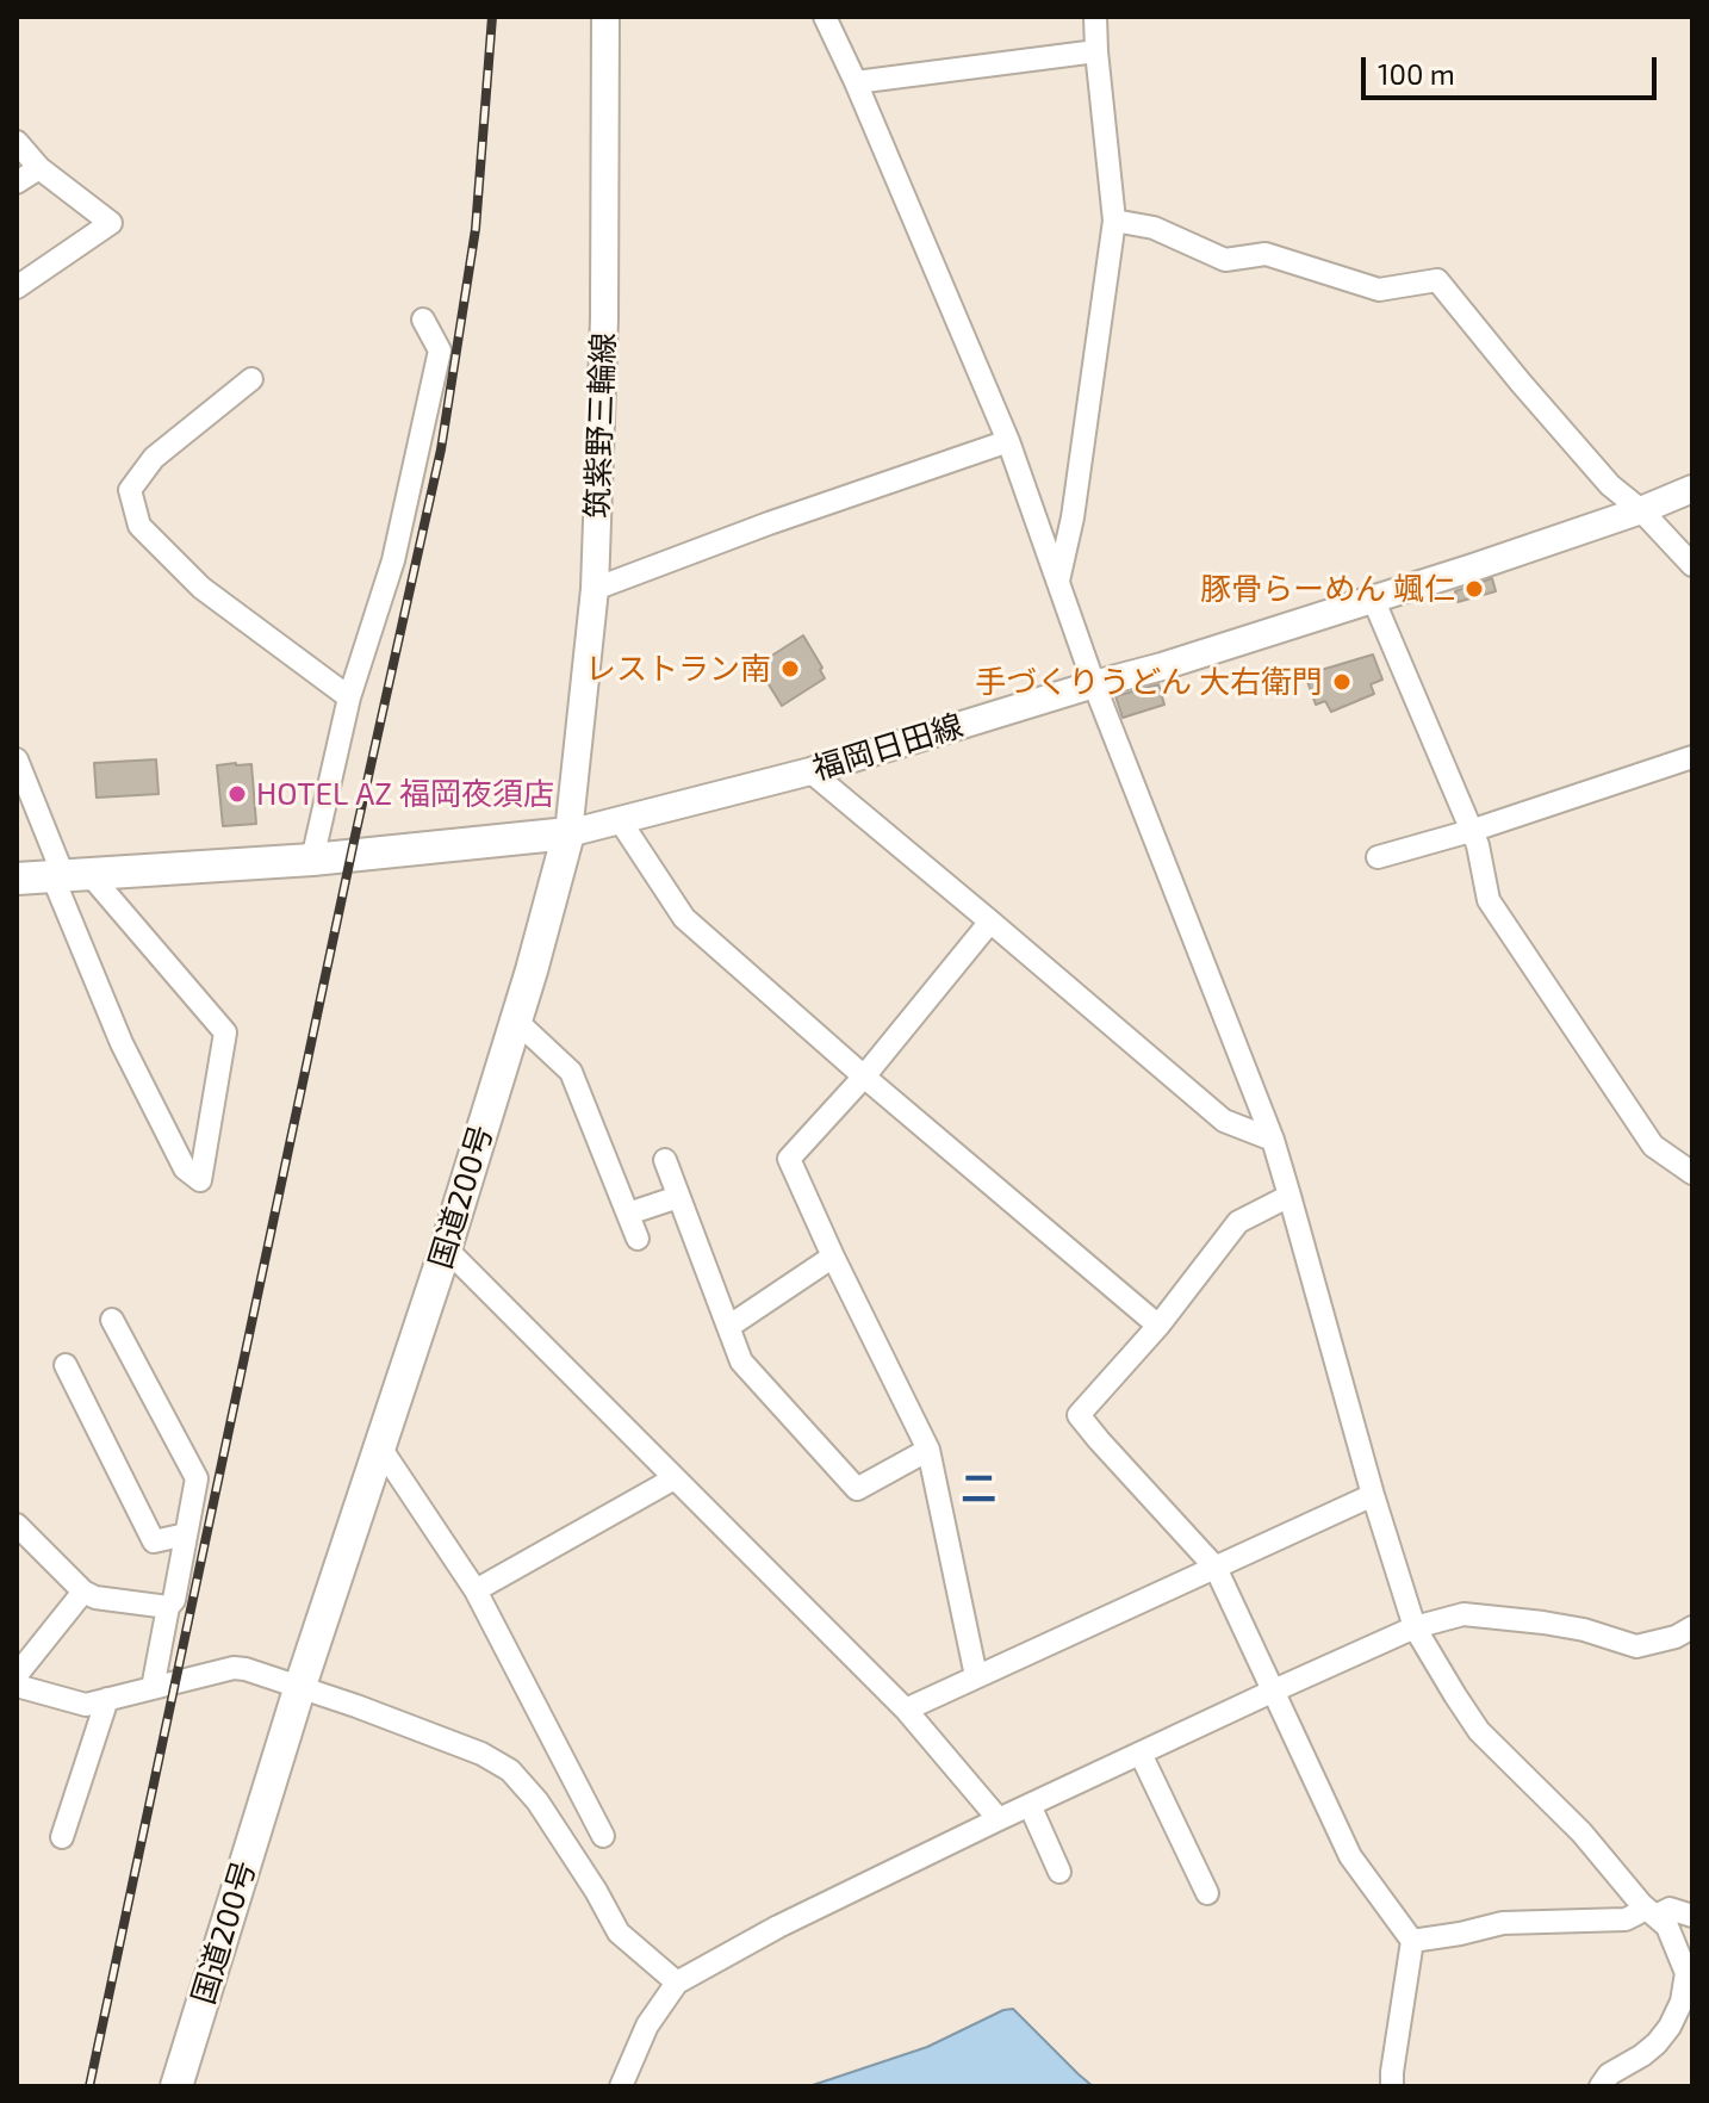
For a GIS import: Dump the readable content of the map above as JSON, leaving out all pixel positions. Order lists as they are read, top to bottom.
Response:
{
  "streets": {
    "highway": ["国道200号"],
    "main road": ["筑紫野三輪線", "福岡日田線"]
  },
  "crossings": [
    ["筑紫野三輪線", "福岡日田線"],
    ["筑紫野三輪線", "国道200号"],
    ["福岡日田線", "国道200号"]
  ],
  "districts": ["二"],
  "places": [
    "豚骨らーめん 颯仁",
    "レストラン南",
    "手づくりうどん 大右衛門",
    "HOTEL AZ 福岡夜須店"
  ],
  "scale_bar": "100 m"
}
